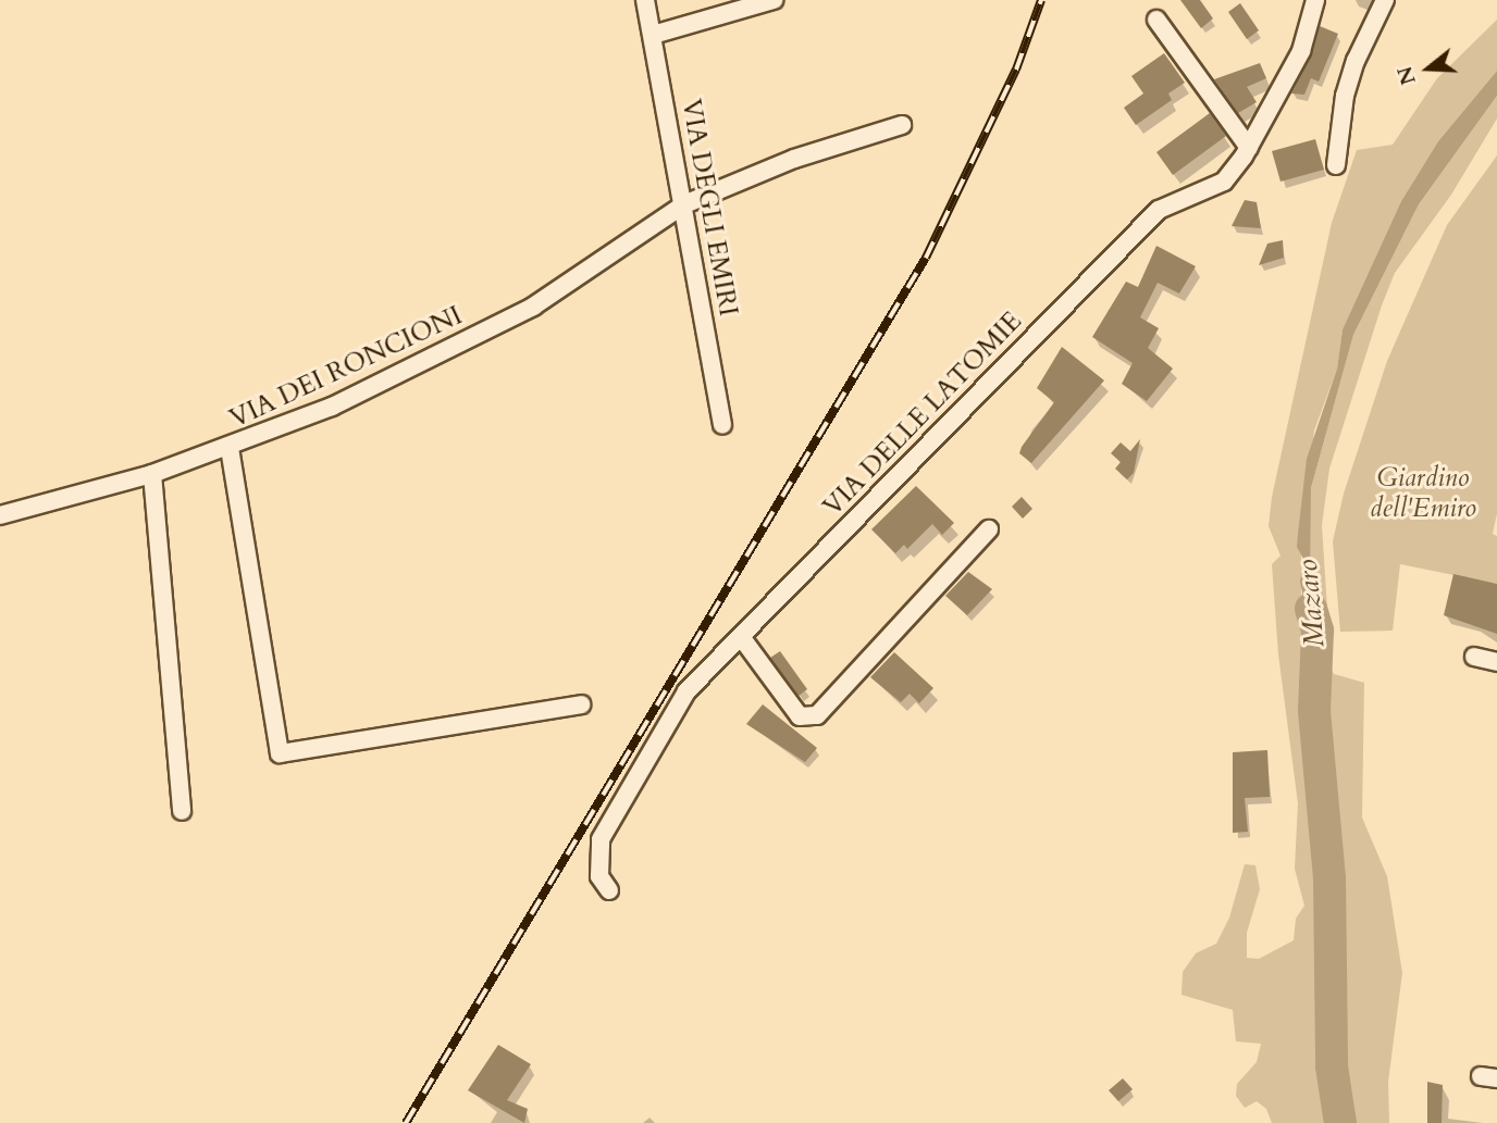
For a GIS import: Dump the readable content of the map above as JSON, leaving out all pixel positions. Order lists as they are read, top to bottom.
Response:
{
  "streets": {
    "street": ["VIA DEGLI EMIRI", "VIA DEI RONCIONI", "VIA DELLE LATOMIE"]
  },
  "crossings": [
    ["VIA DEGLI EMIRI", "VIA DEI RONCIONI"]
  ],
  "water": ["Mazaro"],
  "parks": ["Giardino dell'Emiro"],
  "north": "left"
}
